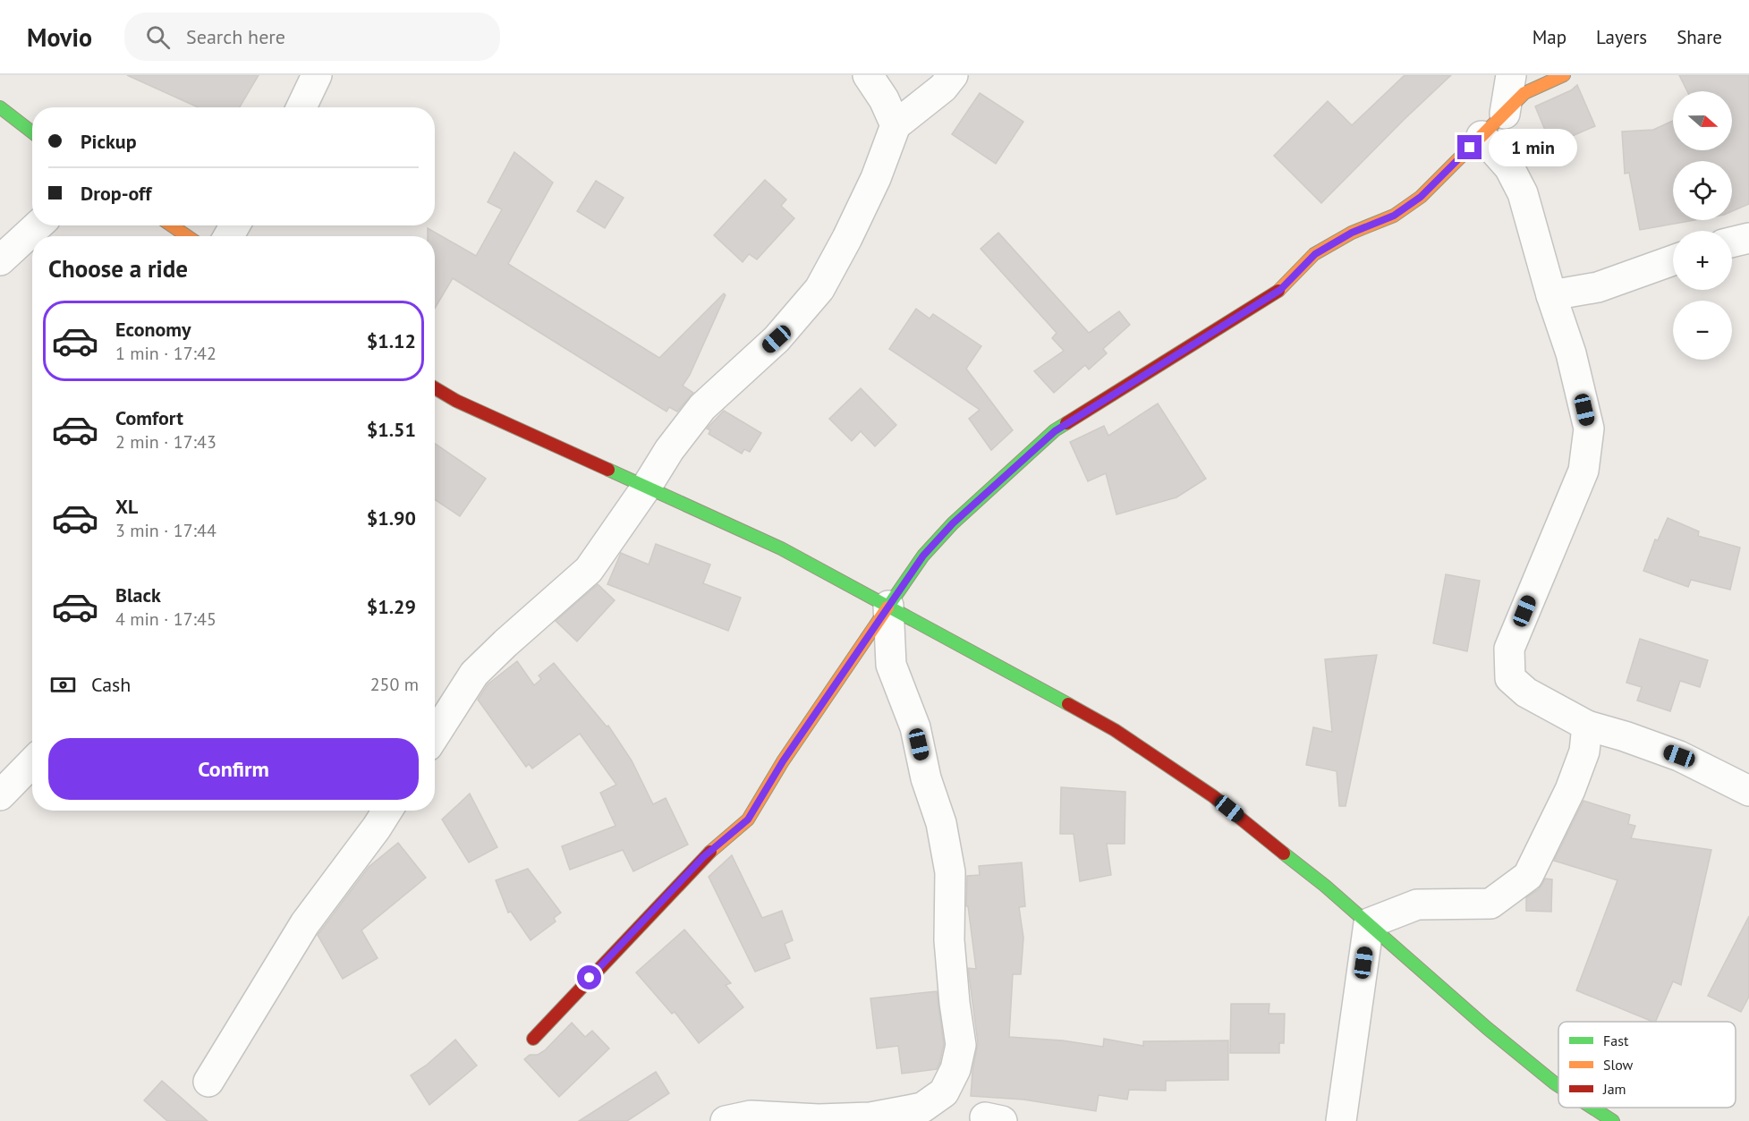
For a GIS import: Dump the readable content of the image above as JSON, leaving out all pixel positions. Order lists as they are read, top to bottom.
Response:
{
  "legend": ["Fast", "Slow", "Jam"],
  "north": "right",
  "page": {
    "header": "Movio",
    "search": "Search here",
    "nav": ["Map", "Layers", "Share"],
    "map_buttons": ["+", "−"],
    "banner": ["Pickup", "Drop-off"],
    "bubble": "1 min",
    "heading": "Choose a ride",
    "list": [
      {
        "name": "Economy",
        "note": "1 min · 17:42",
        "value": "$1.12"
      },
      {
        "name": "Comfort",
        "note": "2 min · 17:43",
        "value": "$1.51"
      },
      {
        "name": "XL",
        "note": "3 min · 17:44",
        "value": "$1.90"
      },
      {
        "name": "Black",
        "note": "4 min · 17:45",
        "value": "$1.29"
      }
    ],
    "pay": ["Cash", "250 m"],
    "buttons": "Confirm"
  }
}
